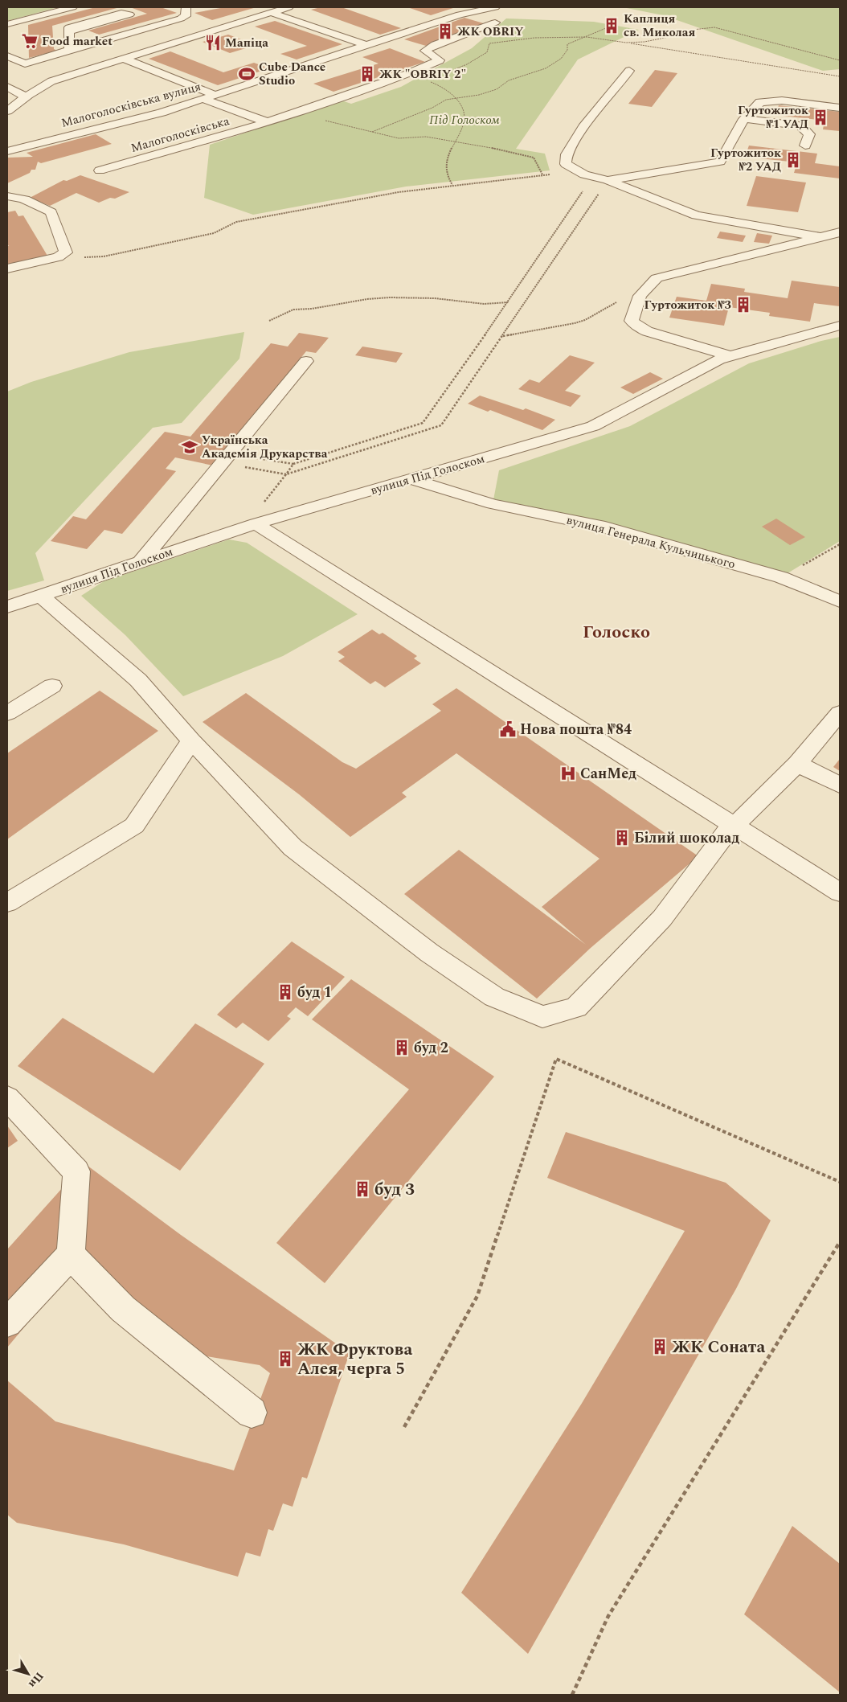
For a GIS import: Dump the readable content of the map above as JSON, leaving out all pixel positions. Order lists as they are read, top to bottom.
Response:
{
  "streets": {
    "street": [
      "Малоголосківська вулиця",
      "Малоголосківська",
      "вулиця Під Голоском",
      "вулиця Генерала Кульчицького"
    ]
  },
  "crossings": [
    ["Малоголосківська вулиця", "Малоголосківська"],
    ["вулиця Під Голоском", "вулиця Генерала Кульчицького"]
  ],
  "districts": ["Голоско"],
  "parks": ["Під Голоском"],
  "places": {
    "building": [
      "Каплиця св. Миколая",
      "ЖК OBRIY",
      "ЖК \"OBRIY 2\"",
      "Гуртожиток №1 УАД",
      "Гуртожиток №2 УАД",
      "Гуртожиток №3",
      "Білий шоколад",
      "буд 1",
      "буд 2",
      "буд 3",
      "ЖК Соната",
      "ЖК Фруктова Алея, черга 5"
    ],
    "supermarket": ["Food market"],
    "restaurant": ["Мапіца"],
    "sports": ["Cube Dance Studio"],
    "school or university": ["Українська Академія Друкарства"],
    "public building": ["Нова пошта №84"],
    "hospital": ["СанМед"]
  },
  "north": "bottom right"
}
